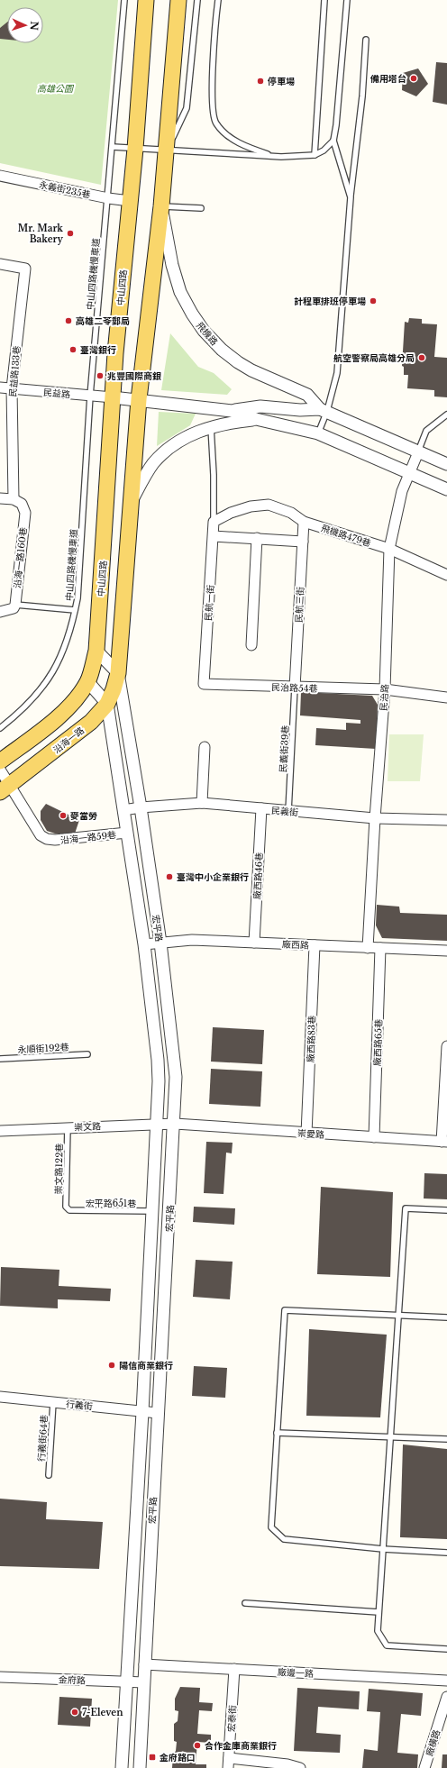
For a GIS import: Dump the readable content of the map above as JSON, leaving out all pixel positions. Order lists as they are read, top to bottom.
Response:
{
  "streets": {
    "main road": ["中山四路", "沿海一路"],
    "street": [
      "永義街235巷",
      "飛機路",
      "民益路133巷",
      "民益路",
      "飛機路479巷",
      "沿海一路160巷",
      "民航一街",
      "民航三街",
      "民治路54巷",
      "民治路",
      "民義街",
      "沿海一路59巷",
      "廠西路46巷",
      "宏平路",
      "廠西路",
      "廠西路83巷",
      "廠西路65巷",
      "崇文路",
      "崇愛路",
      "行義街",
      "廠邊一路",
      "金府路",
      "宏泰街",
      "廠橫路"
    ],
    "lane": [
      "中山四路機慢車道",
      "民義街39巷",
      "永順街192巷",
      "崇文路122巷",
      "宏平路651巷",
      "行義街64巷"
    ]
  },
  "crossings": [
    ["永義街235巷", "中山四路機慢車道"],
    ["永義街235巷", "中山四路"],
    ["中山四路機慢車道", "民益路"],
    ["中山四路", "飛機路"],
    ["中山四路", "民益路"],
    ["飛機路", "民益路"],
    ["飛機路", "民治路"],
    ["民益路133巷", "民益路"],
    ["民益路133巷", "沿海一路160巷"],
    ["飛機路479巷", "民航一街"],
    ["飛機路479巷", "民航三街"],
    ["飛機路479巷", "民治路"],
    ["民航一街", "民治路54巷"],
    ["民航三街", "民治路54巷"],
    ["民航三街", "民義街39巷"],
    ["民治路54巷", "民治路"],
    ["民治路54巷", "民義街39巷"],
    ["民治路", "民義街"],
    ["民治路", "廠西路"],
    ["沿海一路", "沿海一路59巷"],
    ["沿海一路", "宏平路"],
    ["民義街39巷", "民義街"],
    ["民義街", "廠西路46巷"],
    ["民義街", "宏平路"],
    ["沿海一路59巷", "宏平路"],
    ["廠西路46巷", "廠西路"],
    ["宏平路", "廠西路"],
    ["宏平路", "崇文路"],
    ["宏平路", "崇愛路"],
    ["宏平路", "宏平路651巷"],
    ["宏平路", "行義街"],
    ["宏平路", "廠邊一路"],
    ["宏平路", "金府路"],
    ["廠西路", "廠西路83巷"],
    ["廠西路", "廠西路65巷"],
    ["廠西路83巷", "崇愛路"],
    ["廠西路65巷", "崇愛路"],
    ["崇文路", "崇愛路"],
    ["崇文路", "崇文路122巷"],
    ["崇文路122巷", "宏平路651巷"],
    ["行義街", "行義街64巷"],
    ["廠邊一路", "宏泰街"]
  ],
  "parks": ["高雄公園"],
  "places": {
    "other": [
      "備用塔台",
      "停車場",
      "Mr. Mark Bakery",
      "計程車排班停車場",
      "高雄二苓郵局",
      "臺灣銀行",
      "航空警察局高雄分局",
      "兆豐國際商銀",
      "麥當勞",
      "臺灣中小企業銀行",
      "陽信商業銀行",
      "7-Eleven",
      "合作金庫商業銀行"
    ],
    "transit": ["金府路口"]
  },
  "north": "right"
}
